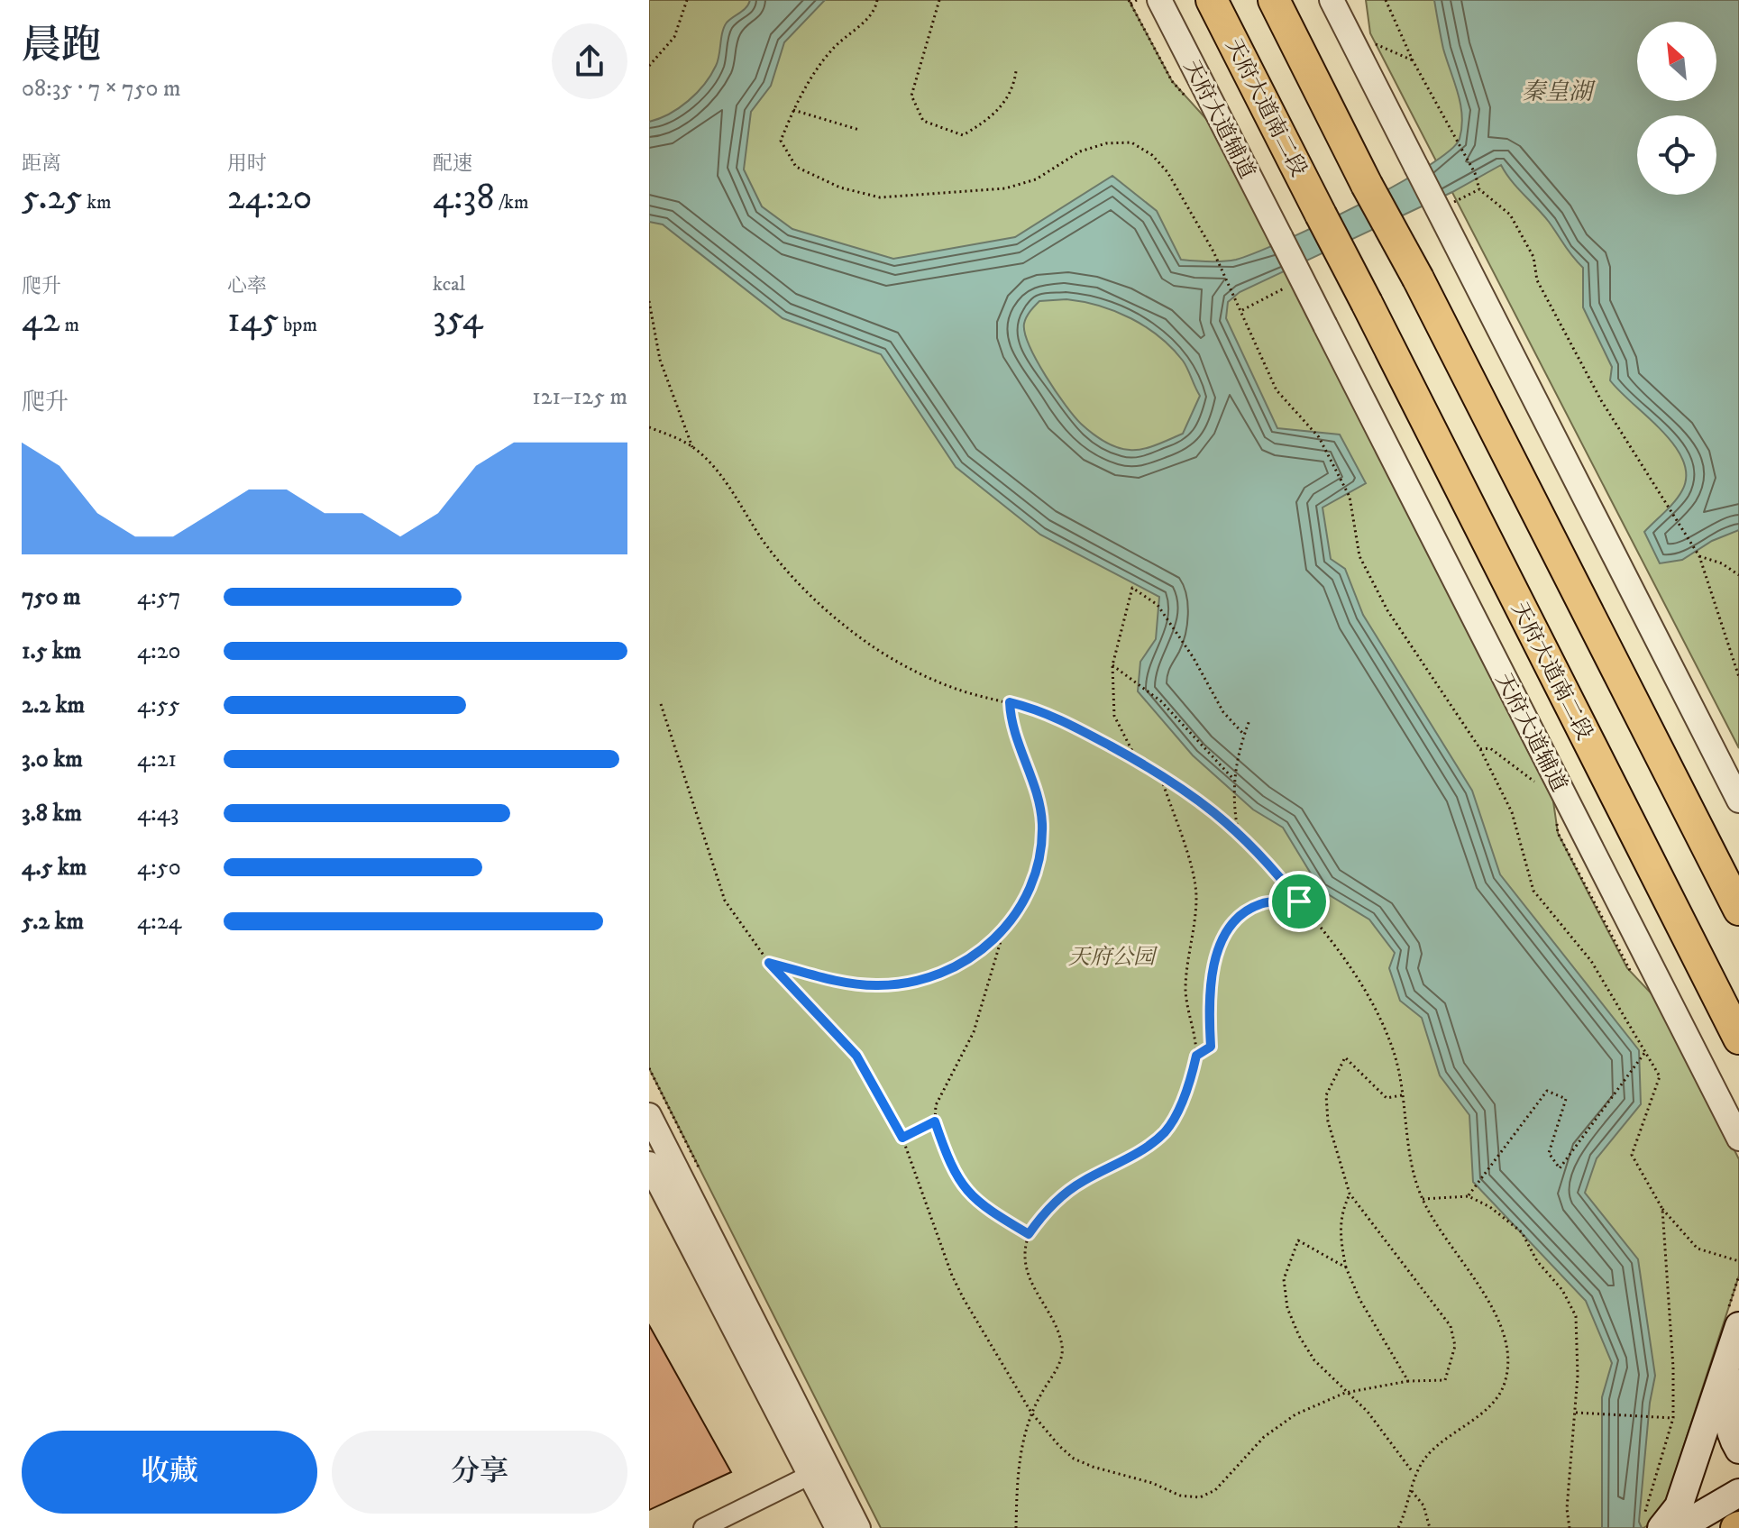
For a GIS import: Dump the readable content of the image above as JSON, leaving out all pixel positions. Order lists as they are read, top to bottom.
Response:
{
  "streets": {
    "highway": ["天府大道南二段"],
    "street": ["天府大道辅道"]
  },
  "water": ["秦皇湖"],
  "parks": ["天府公园"],
  "north": "top left",
  "page": {
    "heading": ["晨跑", "08:35 · 7 × 750 m"],
    "stats": [
      ["距离", "5.25 km"],
      ["用时", "24:20"],
      ["配速", "4:38 /km"],
      ["爬升", "42 m"],
      ["心率", "145 bpm"],
      ["kcal", "354"]
    ],
    "chart": ["爬升", "121–125 m"],
    "list": [
      {
        "name": "750 m",
        "note": "4:57"
      },
      {
        "name": "1.5 km",
        "note": "4:20"
      },
      {
        "name": "2.2 km",
        "note": "4:55"
      },
      {
        "name": "3.0 km",
        "note": "4:21"
      },
      {
        "name": "3.8 km",
        "note": "4:43"
      },
      {
        "name": "4.5 km",
        "note": "4:50"
      },
      {
        "name": "5.2 km",
        "note": "4:24"
      }
    ],
    "buttons": ["收藏", "分享"]
  }
}
